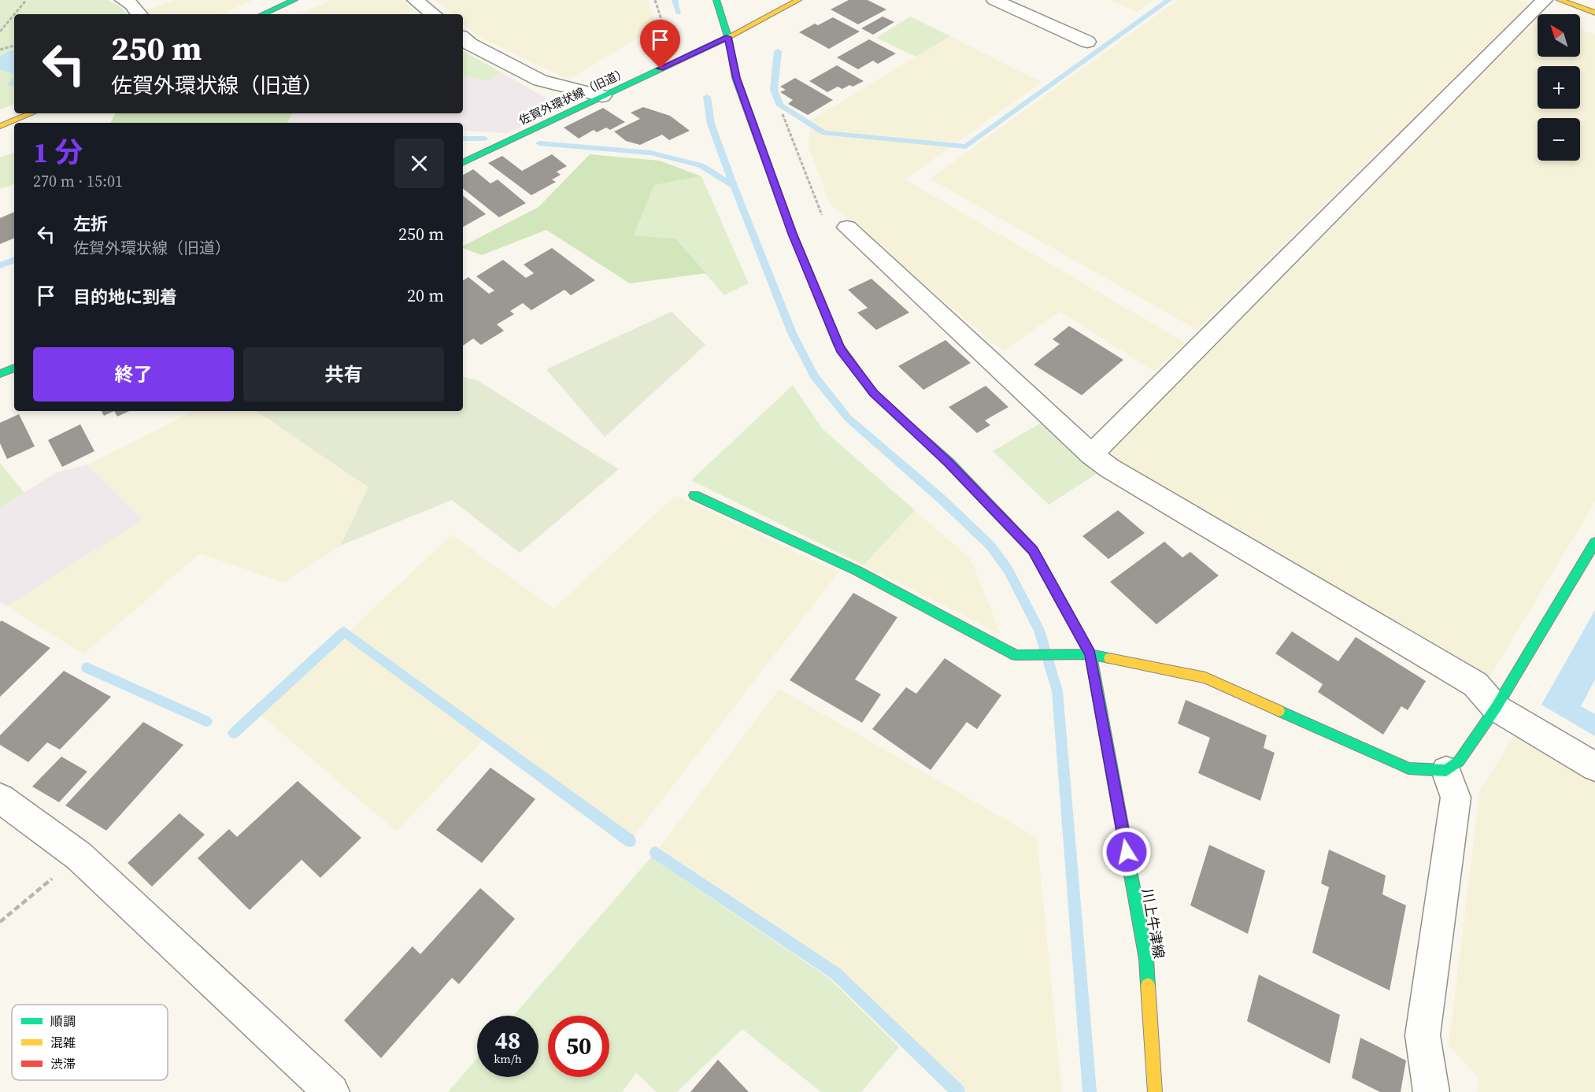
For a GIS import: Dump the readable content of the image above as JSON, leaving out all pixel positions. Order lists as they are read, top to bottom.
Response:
{
  "streets": {
    "street": ["佐賀外環状線（旧道）", "川上牛津線"]
  },
  "crossings": [
    ["佐賀外環状線（旧道）", "川上牛津線"]
  ],
  "legend": ["順調", "混雑", "渋滞"],
  "north": "top left",
  "page": {
    "map_buttons": ["+", "−"],
    "turn": ["250 m", "佐賀外環状線（旧道）"],
    "heading": ["1 分", "270 m · 15:01"],
    "list": [
      {
        "name": "左折",
        "note": "佐賀外環状線（旧道）",
        "value": "250 m"
      },
      {
        "name": "目的地に到着",
        "value": "20 m"
      }
    ],
    "buttons": ["終了", "共有"],
    "speed": "48 km/h",
    "limit": "50"
  }
}
